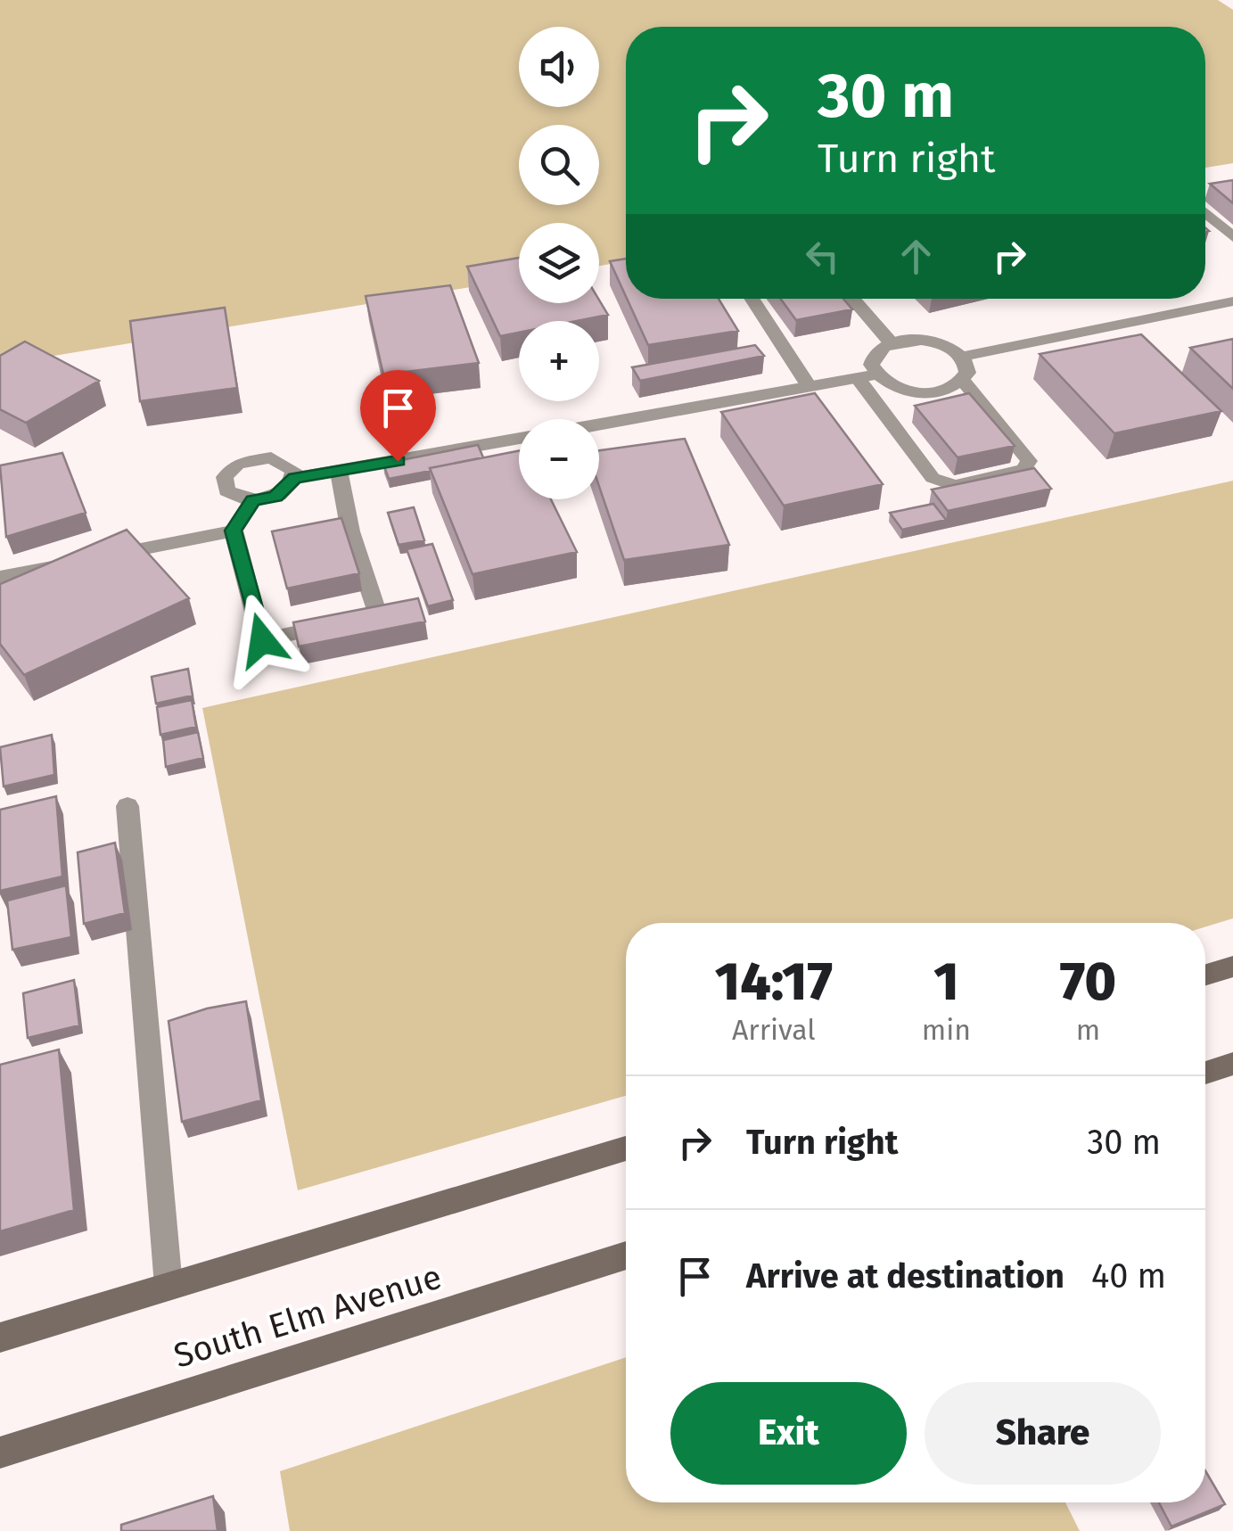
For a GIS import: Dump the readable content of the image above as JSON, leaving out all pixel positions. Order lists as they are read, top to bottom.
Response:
{
  "streets": {
    "main road": ["South Elm Avenue"]
  },
  "page": {
    "map_buttons": ["+", "−"],
    "turn": ["30 m", "Turn right"],
    "eta": [
      "14:17",
      "Arrival",
      "1",
      "min",
      "70",
      "m"
    ],
    "list": [
      {
        "name": "Turn right",
        "value": "30 m"
      },
      {
        "name": "Arrive at destination",
        "value": "40 m"
      }
    ],
    "buttons": ["Exit", "Share"]
  }
}
